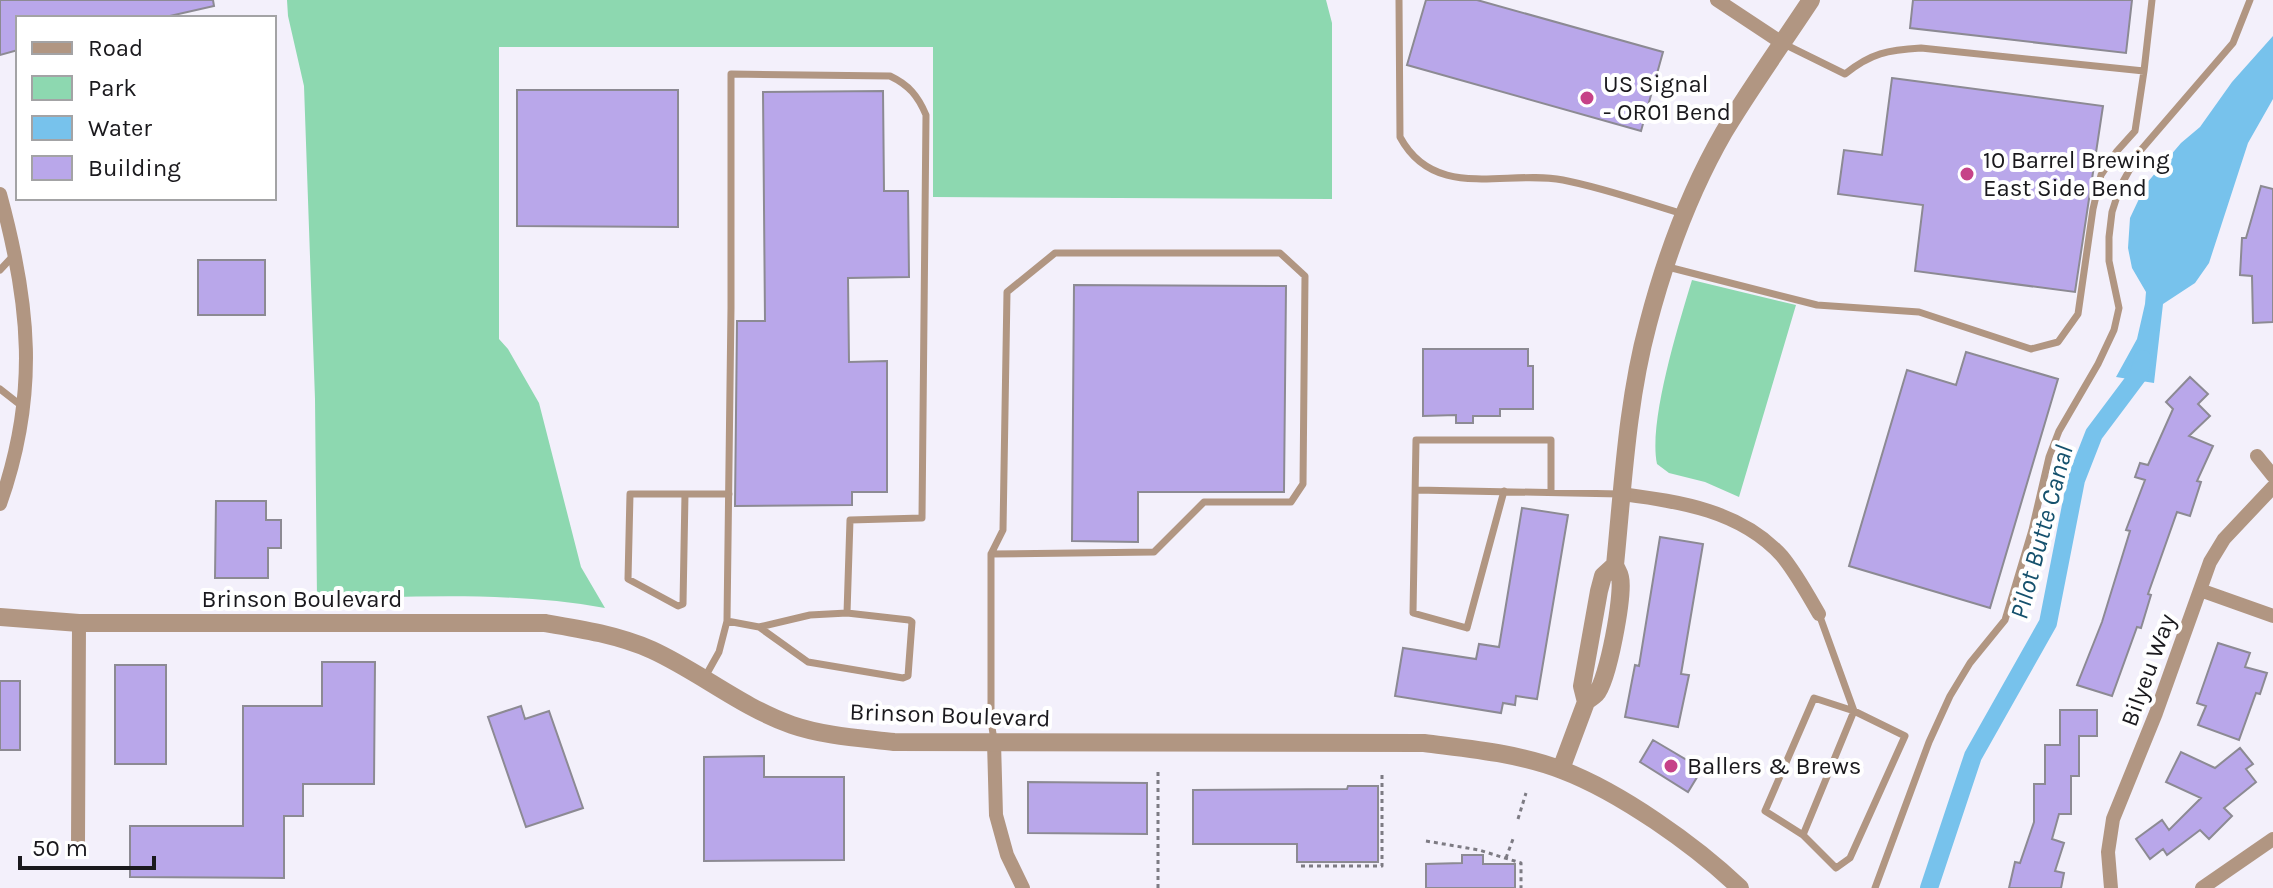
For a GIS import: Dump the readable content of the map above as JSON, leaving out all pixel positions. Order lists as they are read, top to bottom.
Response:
{
  "streets": {
    "street": ["Brinson Boulevard", "Bilyeu Way"]
  },
  "water": ["Pilot Butte Canal"],
  "places": ["US Signal - OR01 Bend", "10 Barrel Brewing East Side Bend", "Ballers & Brews"],
  "legend": [
    "Road",
    "Park",
    "Water",
    "Building"
  ],
  "scale_bar": "50 m"
}
